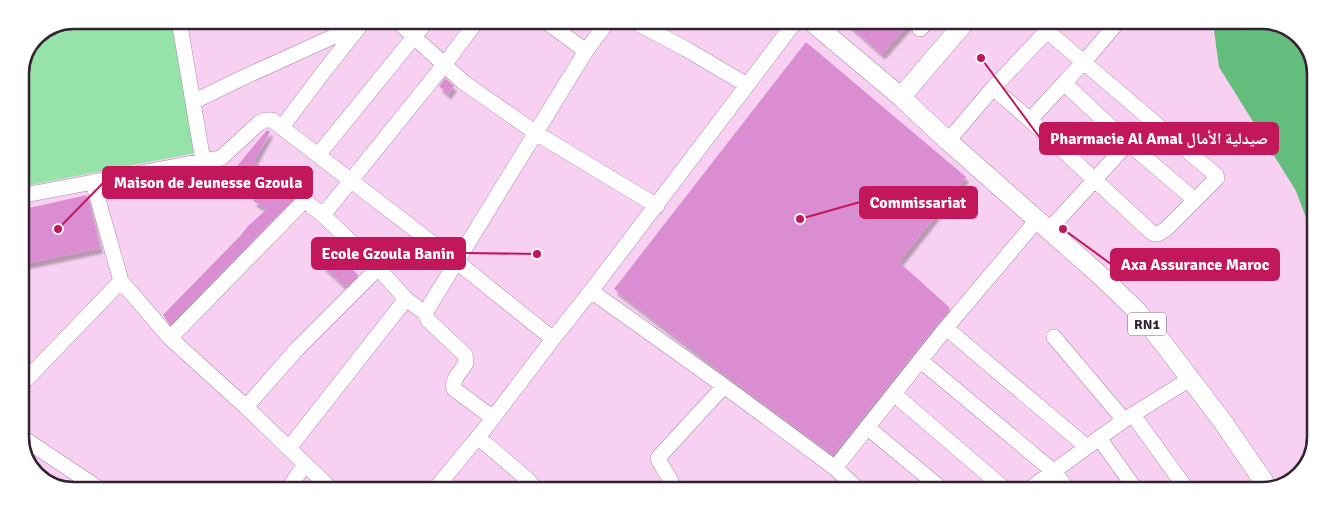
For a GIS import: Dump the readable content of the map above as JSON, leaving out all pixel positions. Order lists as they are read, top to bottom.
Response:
{
  "streets": {
    "main road": ["RN1"]
  },
  "places": [
    "Pharmacie Al Amal صيدلية الأمال",
    "Commissariat",
    "Maison de Jeunesse Gzoula",
    "Axa Assurance Maroc",
    "Ecole Gzoula Banin"
  ]
}
